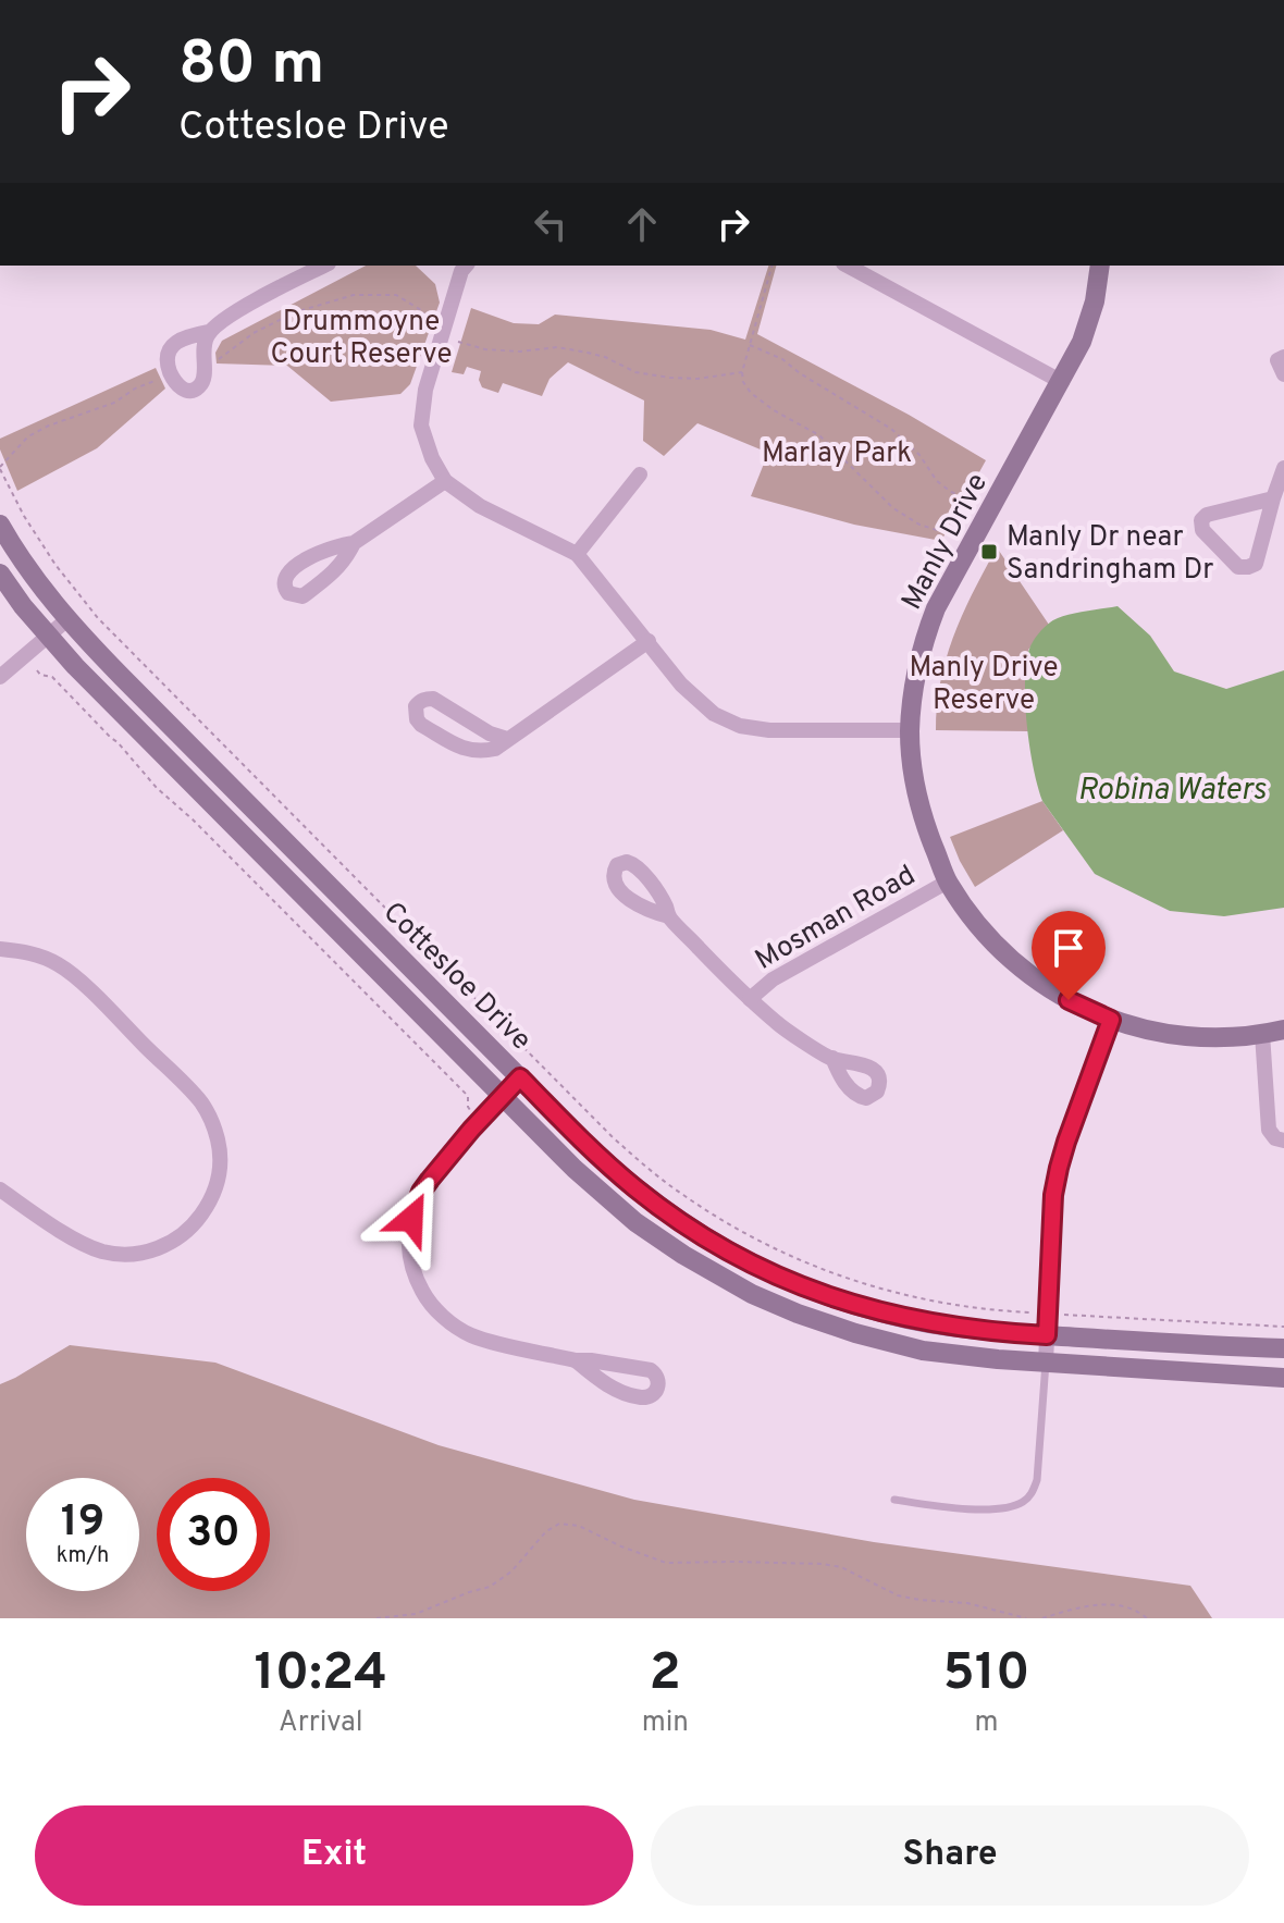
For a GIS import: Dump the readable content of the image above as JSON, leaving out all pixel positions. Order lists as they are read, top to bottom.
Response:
{
  "streets": {
    "main road": ["Manly Drive", "Cottesloe Drive"],
    "street": ["Mosman Road"]
  },
  "crossings": [
    ["Manly Drive", "Mosman Road"]
  ],
  "water": ["Robina Waters"],
  "parks": ["Drummoyne Court Reserve", "Marlay Park", "Manly Drive Reserve"],
  "places": {
    "transit": ["Manly Dr near Sandringham Dr"]
  },
  "page": {
    "turn": ["80 m", "Cottesloe Drive"],
    "speed": "19 km/h",
    "limit": "30",
    "eta": [
      "10:24",
      "Arrival",
      "2",
      "min",
      "510",
      "m"
    ],
    "buttons": ["Exit", "Share"]
  }
}
